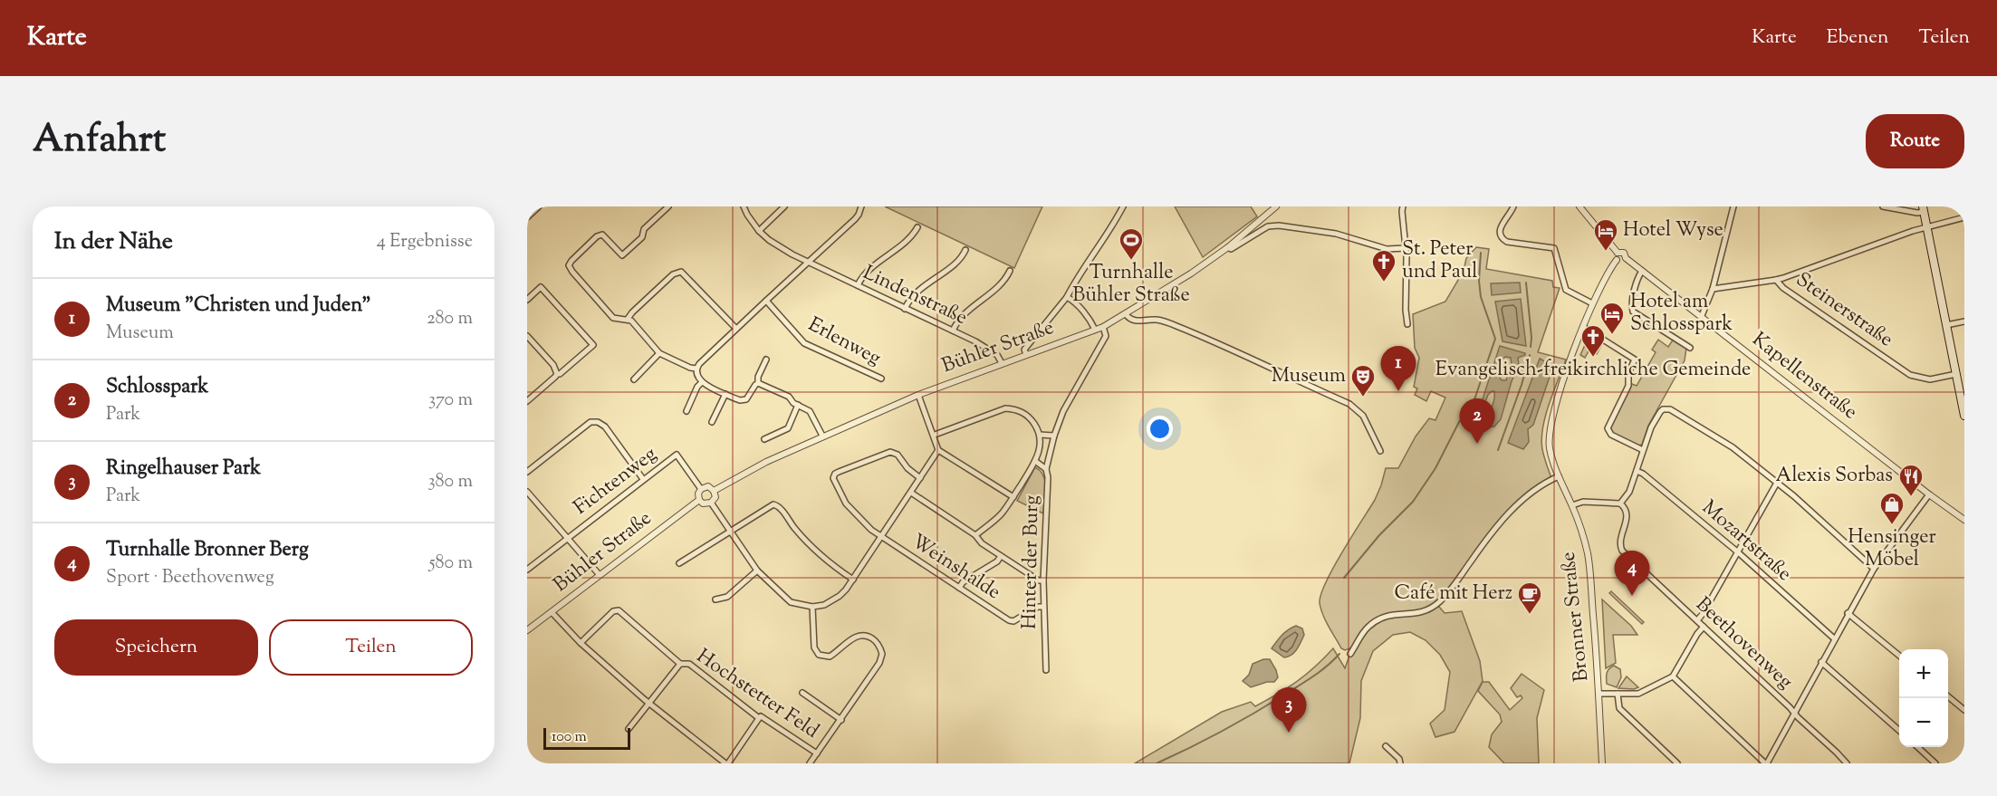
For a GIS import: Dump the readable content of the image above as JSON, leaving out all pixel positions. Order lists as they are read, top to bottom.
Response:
{
  "streets": {
    "street": [
      "Lindenstraße",
      "Steinerstraße",
      "Erlenweg",
      "Bühler Straße",
      "Kapellenstraße",
      "Fichtenweg",
      "Mozartstraße",
      "Hinter der Burg",
      "Weinshalde",
      "Bronner Straße",
      "Beethovenweg",
      "Hochstetter Feld"
    ]
  },
  "crossings": [
    ["Lindenstraße", "Bühler Straße"],
    ["Bühler Straße", "Fichtenweg"],
    ["Kapellenstraße", "Bronner Straße"],
    ["Hinter der Burg", "Weinshalde"]
  ],
  "places": {
    "hotel": ["Hotel Wyse", "Hotel am Schlosspark"],
    "sports": ["Turnhalle Bühler Straße"],
    "church": ["St. Peter und Paul", "Evangelisch-freikirchliche Gemeinde"],
    "theatre": ["Museum"],
    "restaurant": ["Alexis Sorbas"],
    "shop": ["Hensinger Möbel"],
    "cafe": ["Café mit Herz"]
  },
  "scale_bar": "100 m",
  "page": {
    "header": "Karte",
    "nav": ["Karte", "Ebenen", "Teilen"],
    "title": "Anfahrt",
    "buttons": [
      "Route",
      ["Speichern", "Teilen"]
    ],
    "heading": ["In der Nähe", "4 Ergebnisse"],
    "list": [
      {
        "mark": "1",
        "name": "Museum \"Christen und Juden\"",
        "note": "Museum",
        "value": "280 m"
      },
      {
        "mark": "2",
        "name": "Schlosspark",
        "note": "Park",
        "value": "370 m"
      },
      {
        "mark": "3",
        "name": "Ringelhauser Park",
        "note": "Park",
        "value": "380 m"
      },
      {
        "mark": "4",
        "name": "Turnhalle Bronner Berg",
        "note": "Sport · Beethovenweg",
        "value": "580 m"
      }
    ],
    "pins": [
      "1",
      "2",
      "4",
      "3"
    ],
    "map_buttons": ["+", "−"],
    "scale": "100 m"
  }
}
